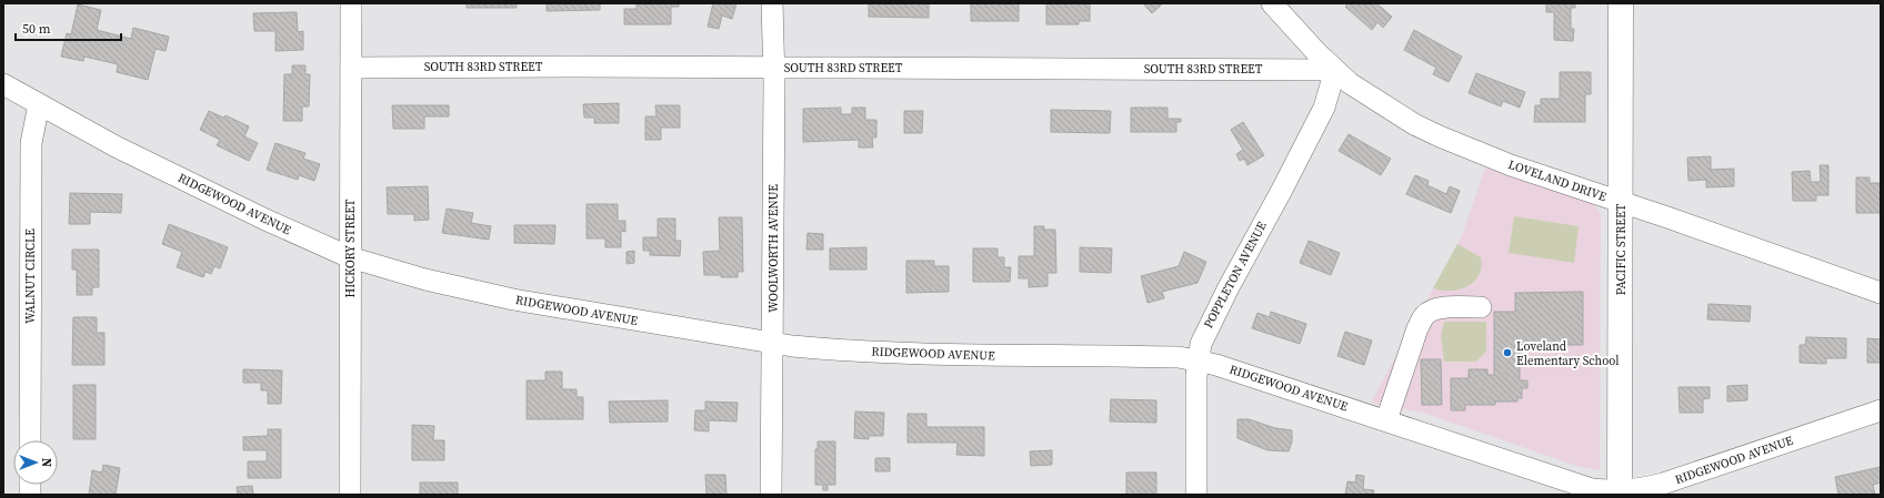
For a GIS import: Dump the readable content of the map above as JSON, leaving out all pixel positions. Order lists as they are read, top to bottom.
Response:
{
  "streets": {
    "main road": ["PACIFIC STREET"],
    "street": [
      "SOUTH 83RD STREET",
      "LOVELAND DRIVE",
      "RIDGEWOOD AVENUE",
      "HICKORY STREET",
      "WOOLWORTH AVENUE",
      "POPPLETON AVENUE",
      "WALNUT CIRCLE"
    ]
  },
  "crossings": [
    ["SOUTH 83RD STREET", "LOVELAND DRIVE"],
    ["SOUTH 83RD STREET", "HICKORY STREET"],
    ["SOUTH 83RD STREET", "WOOLWORTH AVENUE"],
    ["SOUTH 83RD STREET", "POPPLETON AVENUE"],
    ["LOVELAND DRIVE", "PACIFIC STREET"],
    ["LOVELAND DRIVE", "POPPLETON AVENUE"],
    ["RIDGEWOOD AVENUE", "HICKORY STREET"],
    ["RIDGEWOOD AVENUE", "WOOLWORTH AVENUE"],
    ["RIDGEWOOD AVENUE", "PACIFIC STREET"],
    ["RIDGEWOOD AVENUE", "POPPLETON AVENUE"],
    ["RIDGEWOOD AVENUE", "WALNUT CIRCLE"]
  ],
  "places": ["Loveland Elementary School"],
  "scale_bar": "50 m",
  "north": "right"
}
